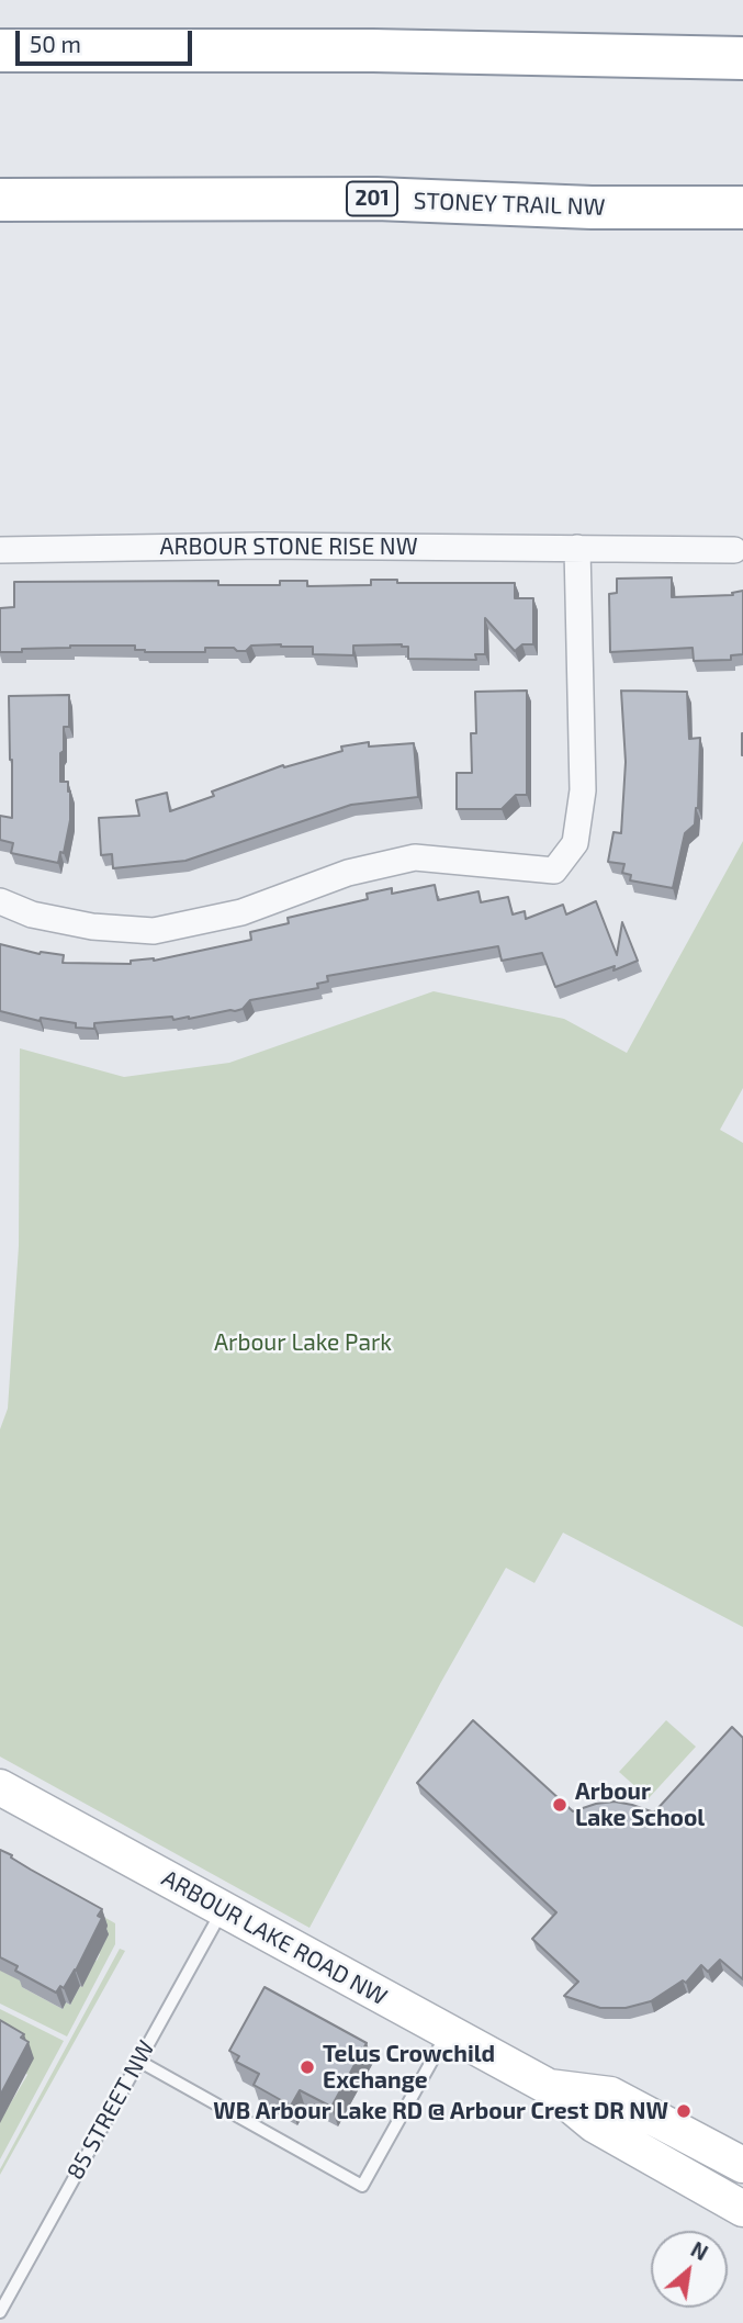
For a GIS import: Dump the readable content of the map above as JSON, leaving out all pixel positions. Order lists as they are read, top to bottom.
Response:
{
  "streets": {
    "highway": ["201", "STONEY TRAIL NW"],
    "street": ["ARBOUR STONE RISE NW", "ARBOUR LAKE ROAD NW"],
    "lane": ["85 STREET NW"]
  },
  "crossings": [
    ["ARBOUR LAKE ROAD NW", "85 STREET NW"]
  ],
  "parks": ["Arbour Lake Park"],
  "places": ["Arbour Lake School", "Telus Crowchild Exchange", "WB Arbour Lake RD @ Arbour Crest DR NW"],
  "scale_bar": "50 m",
  "north": "top right"
}
